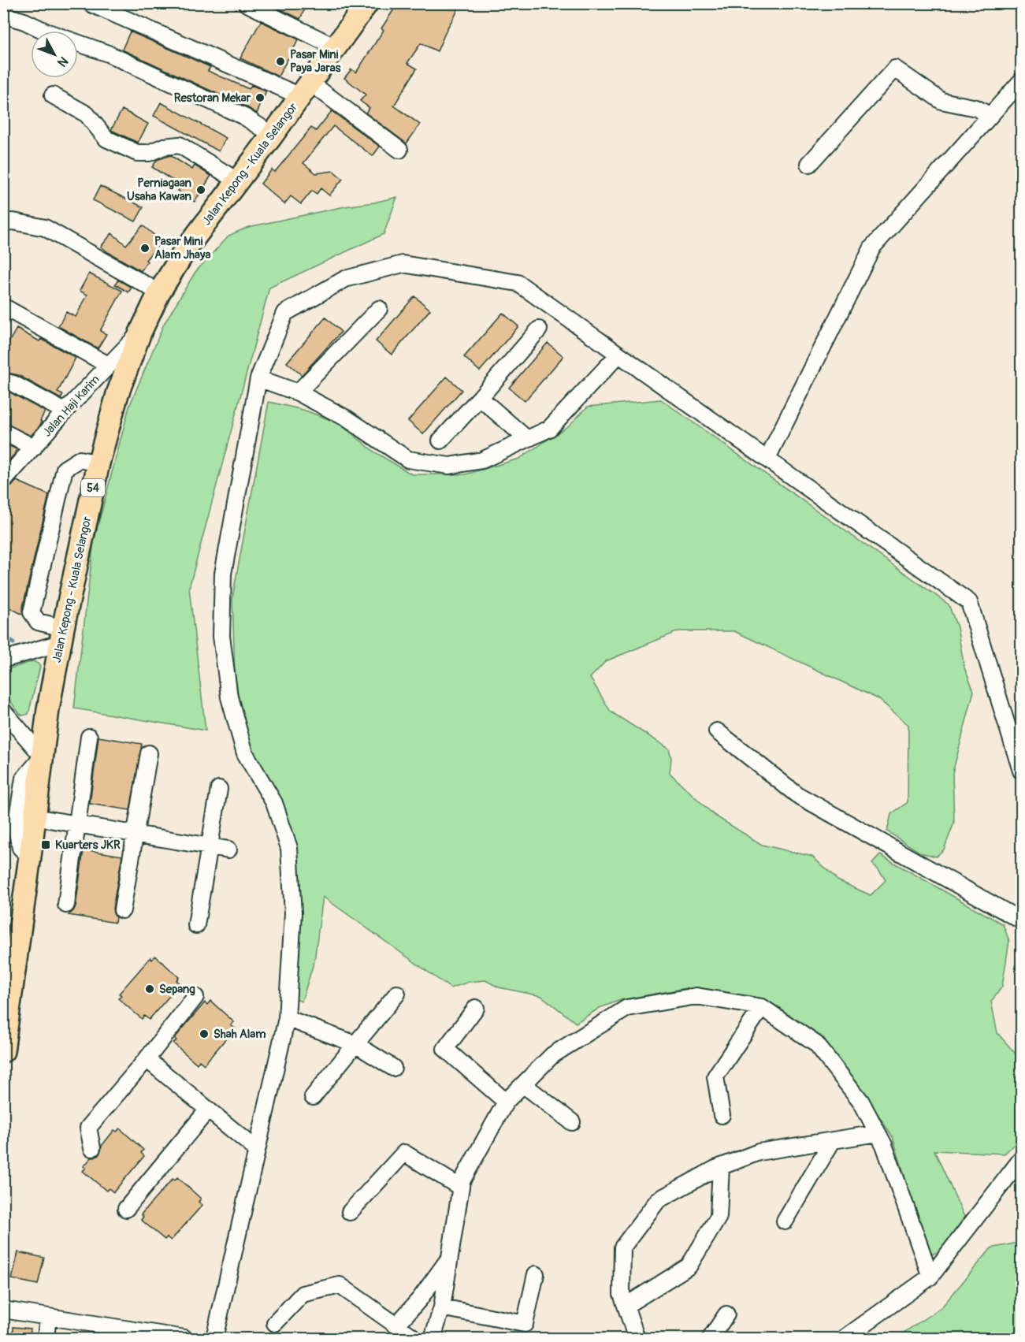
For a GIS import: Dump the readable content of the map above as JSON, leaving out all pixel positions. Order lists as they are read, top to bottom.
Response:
{
  "streets": {
    "highway": ["Jalan Kepong - Kuala Selangor", "54"],
    "street": ["Jalan Haji Karim"]
  },
  "crossings": [
    ["Jalan Kepong - Kuala Selangor", "Jalan Haji Karim"]
  ],
  "places": {
    "other": [
      "Pasar Mini Paya Jaras",
      "Restoran Mekar",
      "Perniagaan Usaha Kawan",
      "Pasar Mini Alam Jhaya",
      "Sepang",
      "Shah Alam"
    ],
    "transit": ["Kuarters JKR"]
  },
  "north": "bottom right"
}
